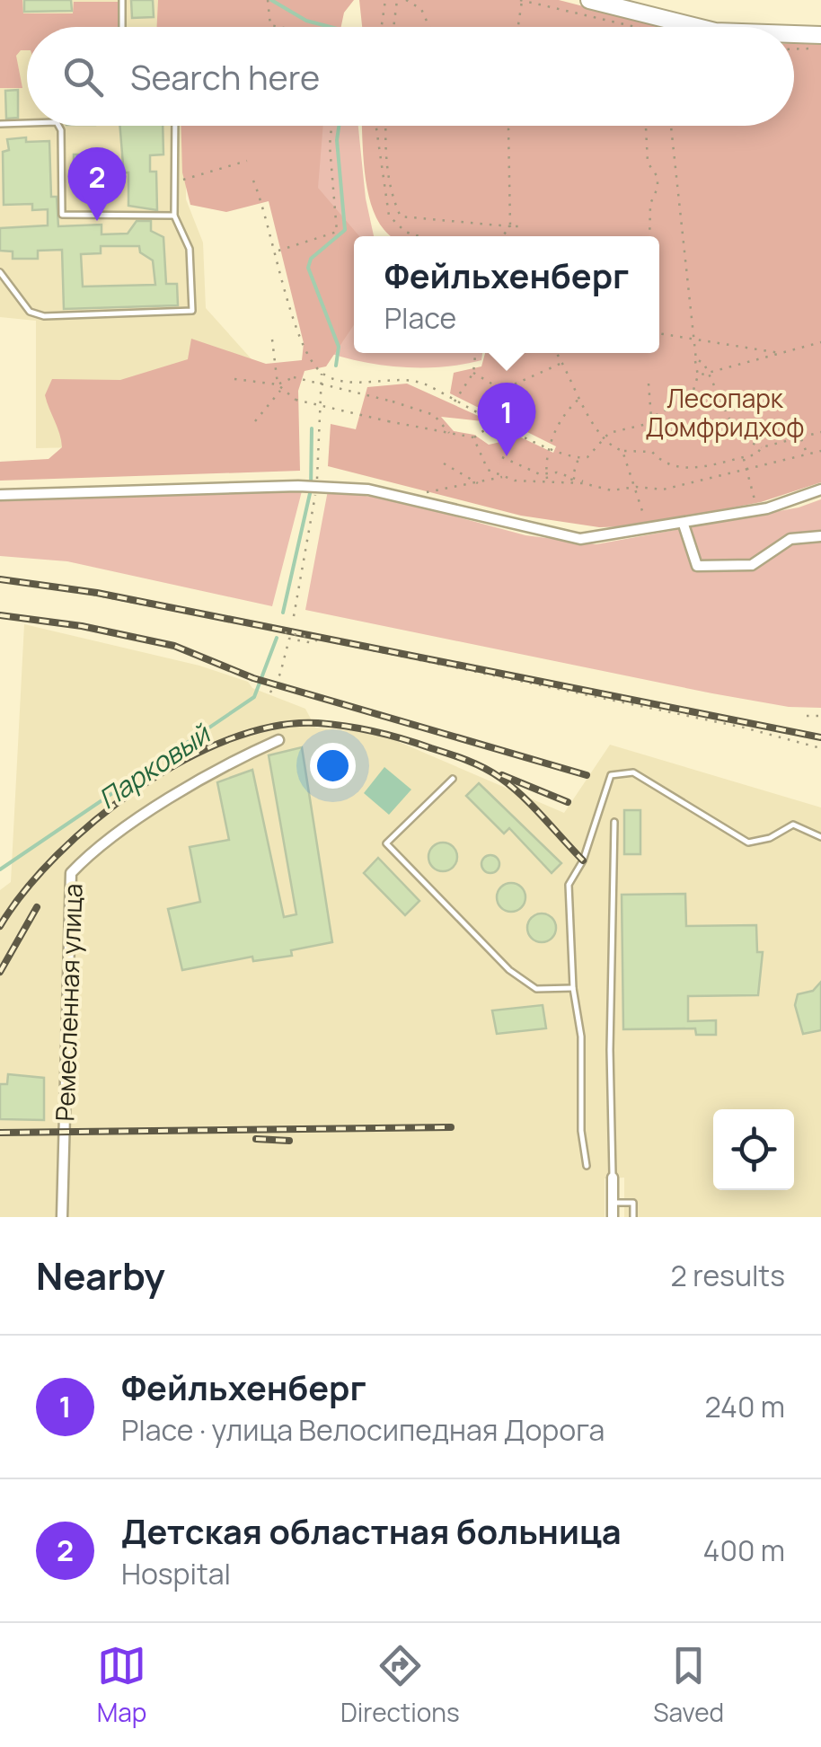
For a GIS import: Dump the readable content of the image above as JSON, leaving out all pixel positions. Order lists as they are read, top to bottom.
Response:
{
  "streets": {
    "street": ["Ремесленная улица"]
  },
  "water": ["Парковый"],
  "parks": ["Лесопарк Домфридхоф"],
  "page": {
    "search": "Search here",
    "pins": ["2", "1"],
    "popup": ["Фейльхенберг", "Place"],
    "heading": ["Nearby", "2 results"],
    "list": [
      {
        "mark": "1",
        "name": "Фейльхенберг",
        "note": "Place · улица Велосипедная Дорога",
        "value": "240 m"
      },
      {
        "mark": "2",
        "name": "Детская областная больница",
        "note": "Hospital",
        "value": "400 m"
      }
    ],
    "nav": ["Map", "Directions", "Saved"]
  }
}
